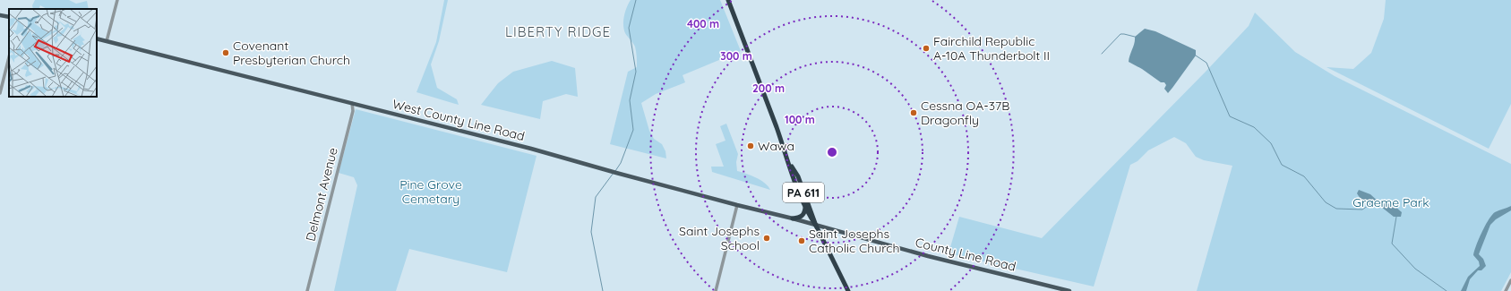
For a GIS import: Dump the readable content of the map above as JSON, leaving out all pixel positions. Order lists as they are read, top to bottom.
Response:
{
  "streets": {
    "highway": ["PA 611"],
    "main road": ["West County Line Road", "County Line Road"],
    "street": ["Delmont Avenue"]
  },
  "crossings": [
    ["West County Line Road", "PA 611"],
    ["West County Line Road", "Delmont Avenue"],
    ["West County Line Road", "County Line Road"],
    ["PA 611", "County Line Road"]
  ],
  "districts": ["LIBERTY RIDGE"],
  "parks": ["Pine Grove Cemetary", "Graeme Park"],
  "places": [
    "Fairchild Republic A-10A Thunderbolt II",
    "Covenant Presbyterian Church",
    "Cessna OA-37B Dragonfly",
    "Wawa",
    "Saint Josephs School",
    "Saint Josephs Catholic Church"
  ],
  "rings": [
    "400 m",
    "300 m",
    "200 m",
    "100 m"
  ]
}
